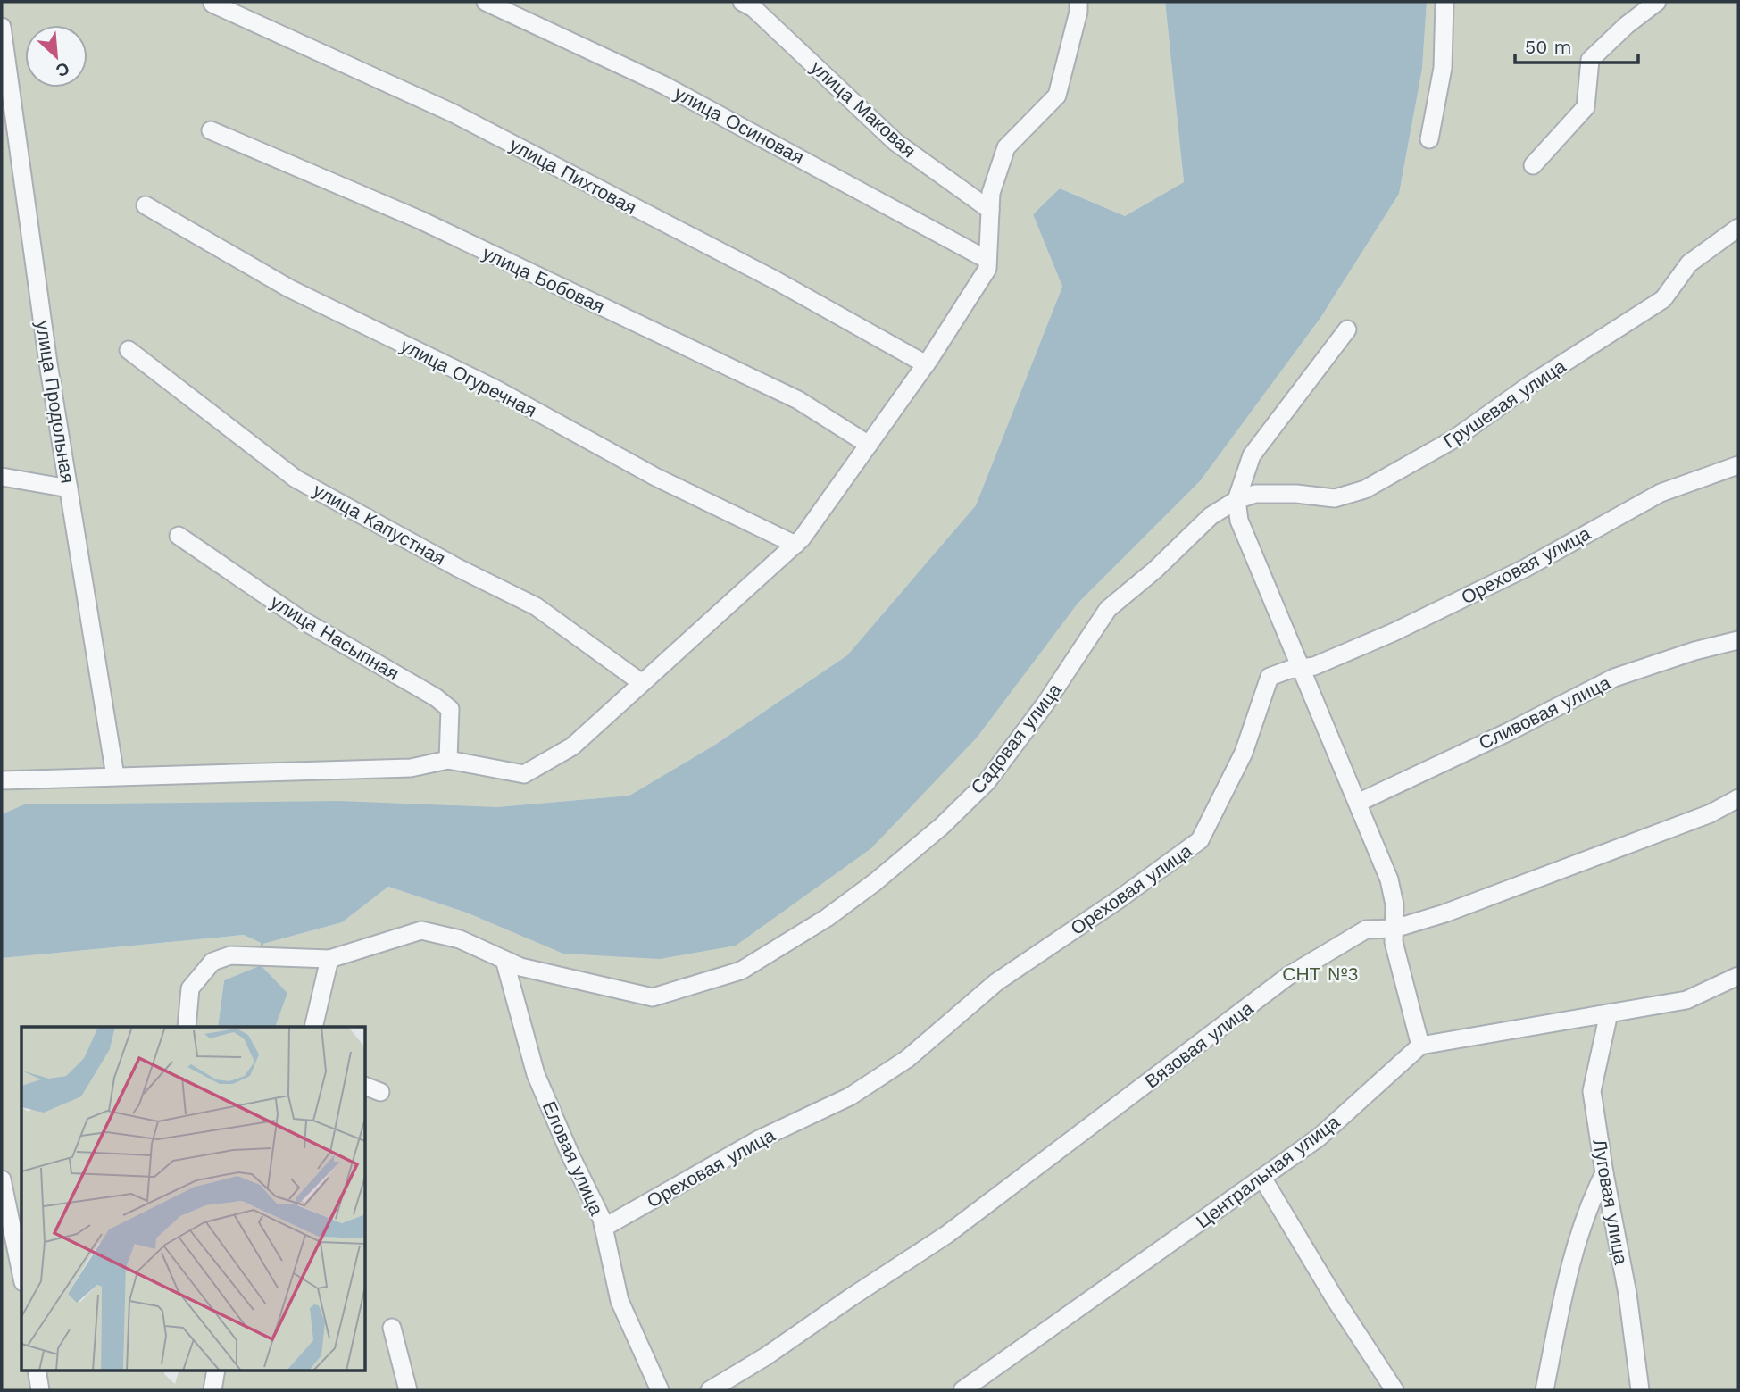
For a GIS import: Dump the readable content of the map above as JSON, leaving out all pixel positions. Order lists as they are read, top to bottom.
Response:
{
  "streets": {
    "street": [
      "улица Маковая",
      "улица Осиновая",
      "улица Пихтовая",
      "улица Бобовая",
      "улица Огуречная",
      "улица Продольная",
      "Грушевая улица",
      "улица Капустная",
      "Ореховая улица",
      "улица Насыпная",
      "Сливовая улица",
      "Садовая улица",
      "Вязовая улица",
      "Еловая улица",
      "Центральная улица",
      "Луговая улица"
    ]
  },
  "crossings": [
    ["Грушевая улица", "Садовая улица"],
    ["Ореховая улица", "Еловая улица"],
    ["Садовая улица", "Еловая улица"]
  ],
  "parks": ["СНТ №3"],
  "scale_bar": "50 m",
  "north": "bottom right"
}
